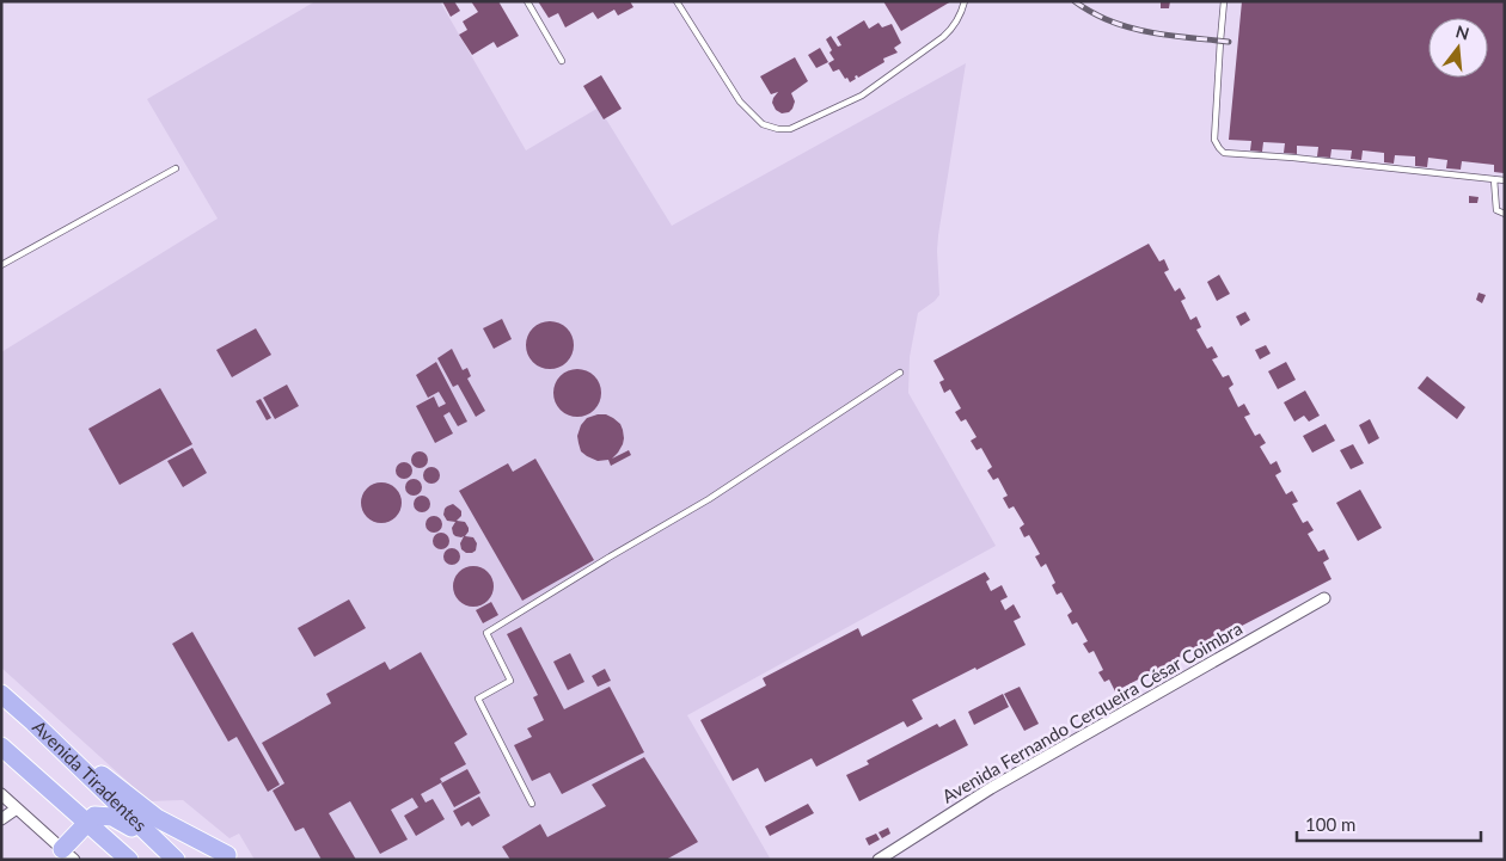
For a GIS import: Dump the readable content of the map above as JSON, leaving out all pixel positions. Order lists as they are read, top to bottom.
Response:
{
  "streets": {
    "highway": ["Avenida Tiradentes"],
    "street": ["Avenida Fernando Cerqueira César Coimbra"]
  },
  "scale_bar": "100 m",
  "north": "top"
}
